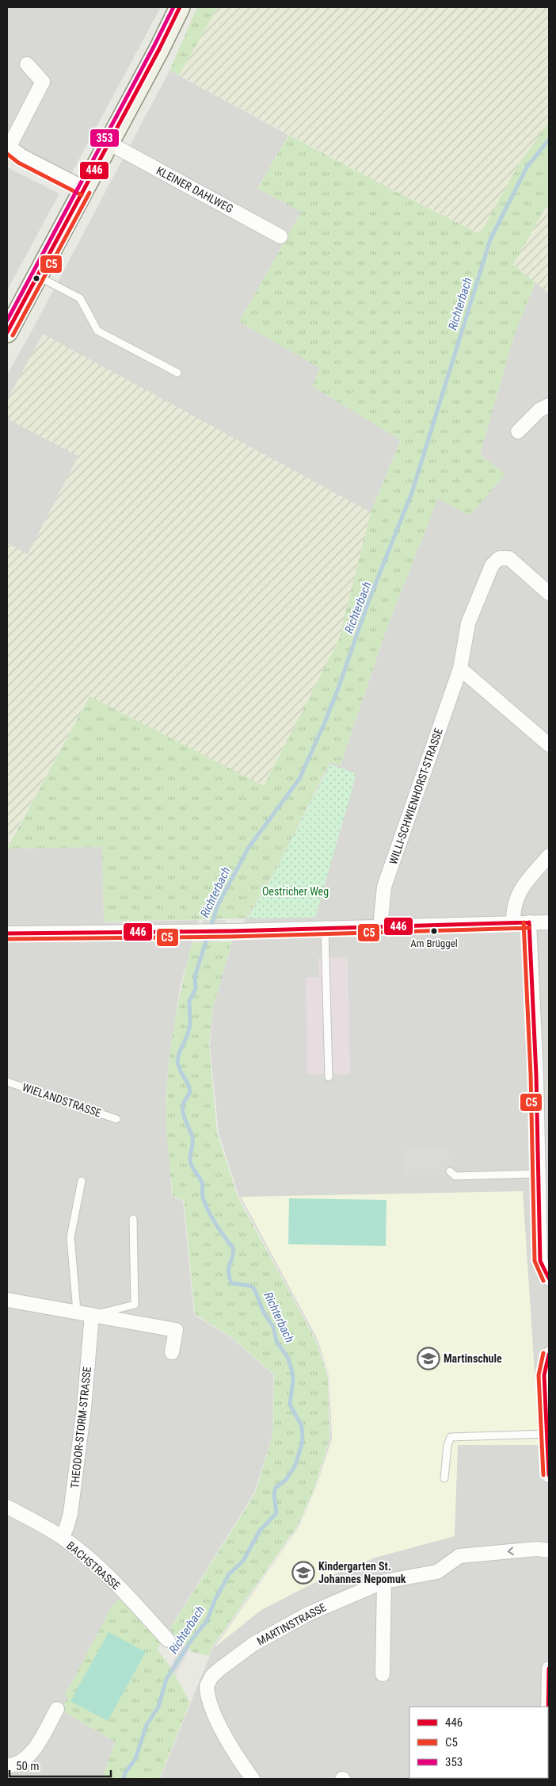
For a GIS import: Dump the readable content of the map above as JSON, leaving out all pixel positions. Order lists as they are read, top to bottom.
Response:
{
  "streets": {
    "street": [
      "KLEINER DAHLWEG",
      "WILLI-SCHWIENHORST-STRASSE",
      "THEODOR-STORM-STRASSE",
      "BACHSTRASSE",
      "MARTINSTRASSE"
    ],
    "lane": ["WIELANDSTRASSE"]
  },
  "crossings": [
    ["THEODOR-STORM-STRASSE", "BACHSTRASSE"]
  ],
  "water": ["Richterbach"],
  "parks": ["Oestricher Weg"],
  "places": {
    "other": ["Am Brüggel"],
    "school or university": ["Martinschule", "Kindergarten St. Johannes Nepomuk"]
  },
  "lines": ["transit line 446", "transit line 353", "transit line C5"],
  "legend": ["446", "C5", "353"],
  "scale_bar": "50 m"
}
